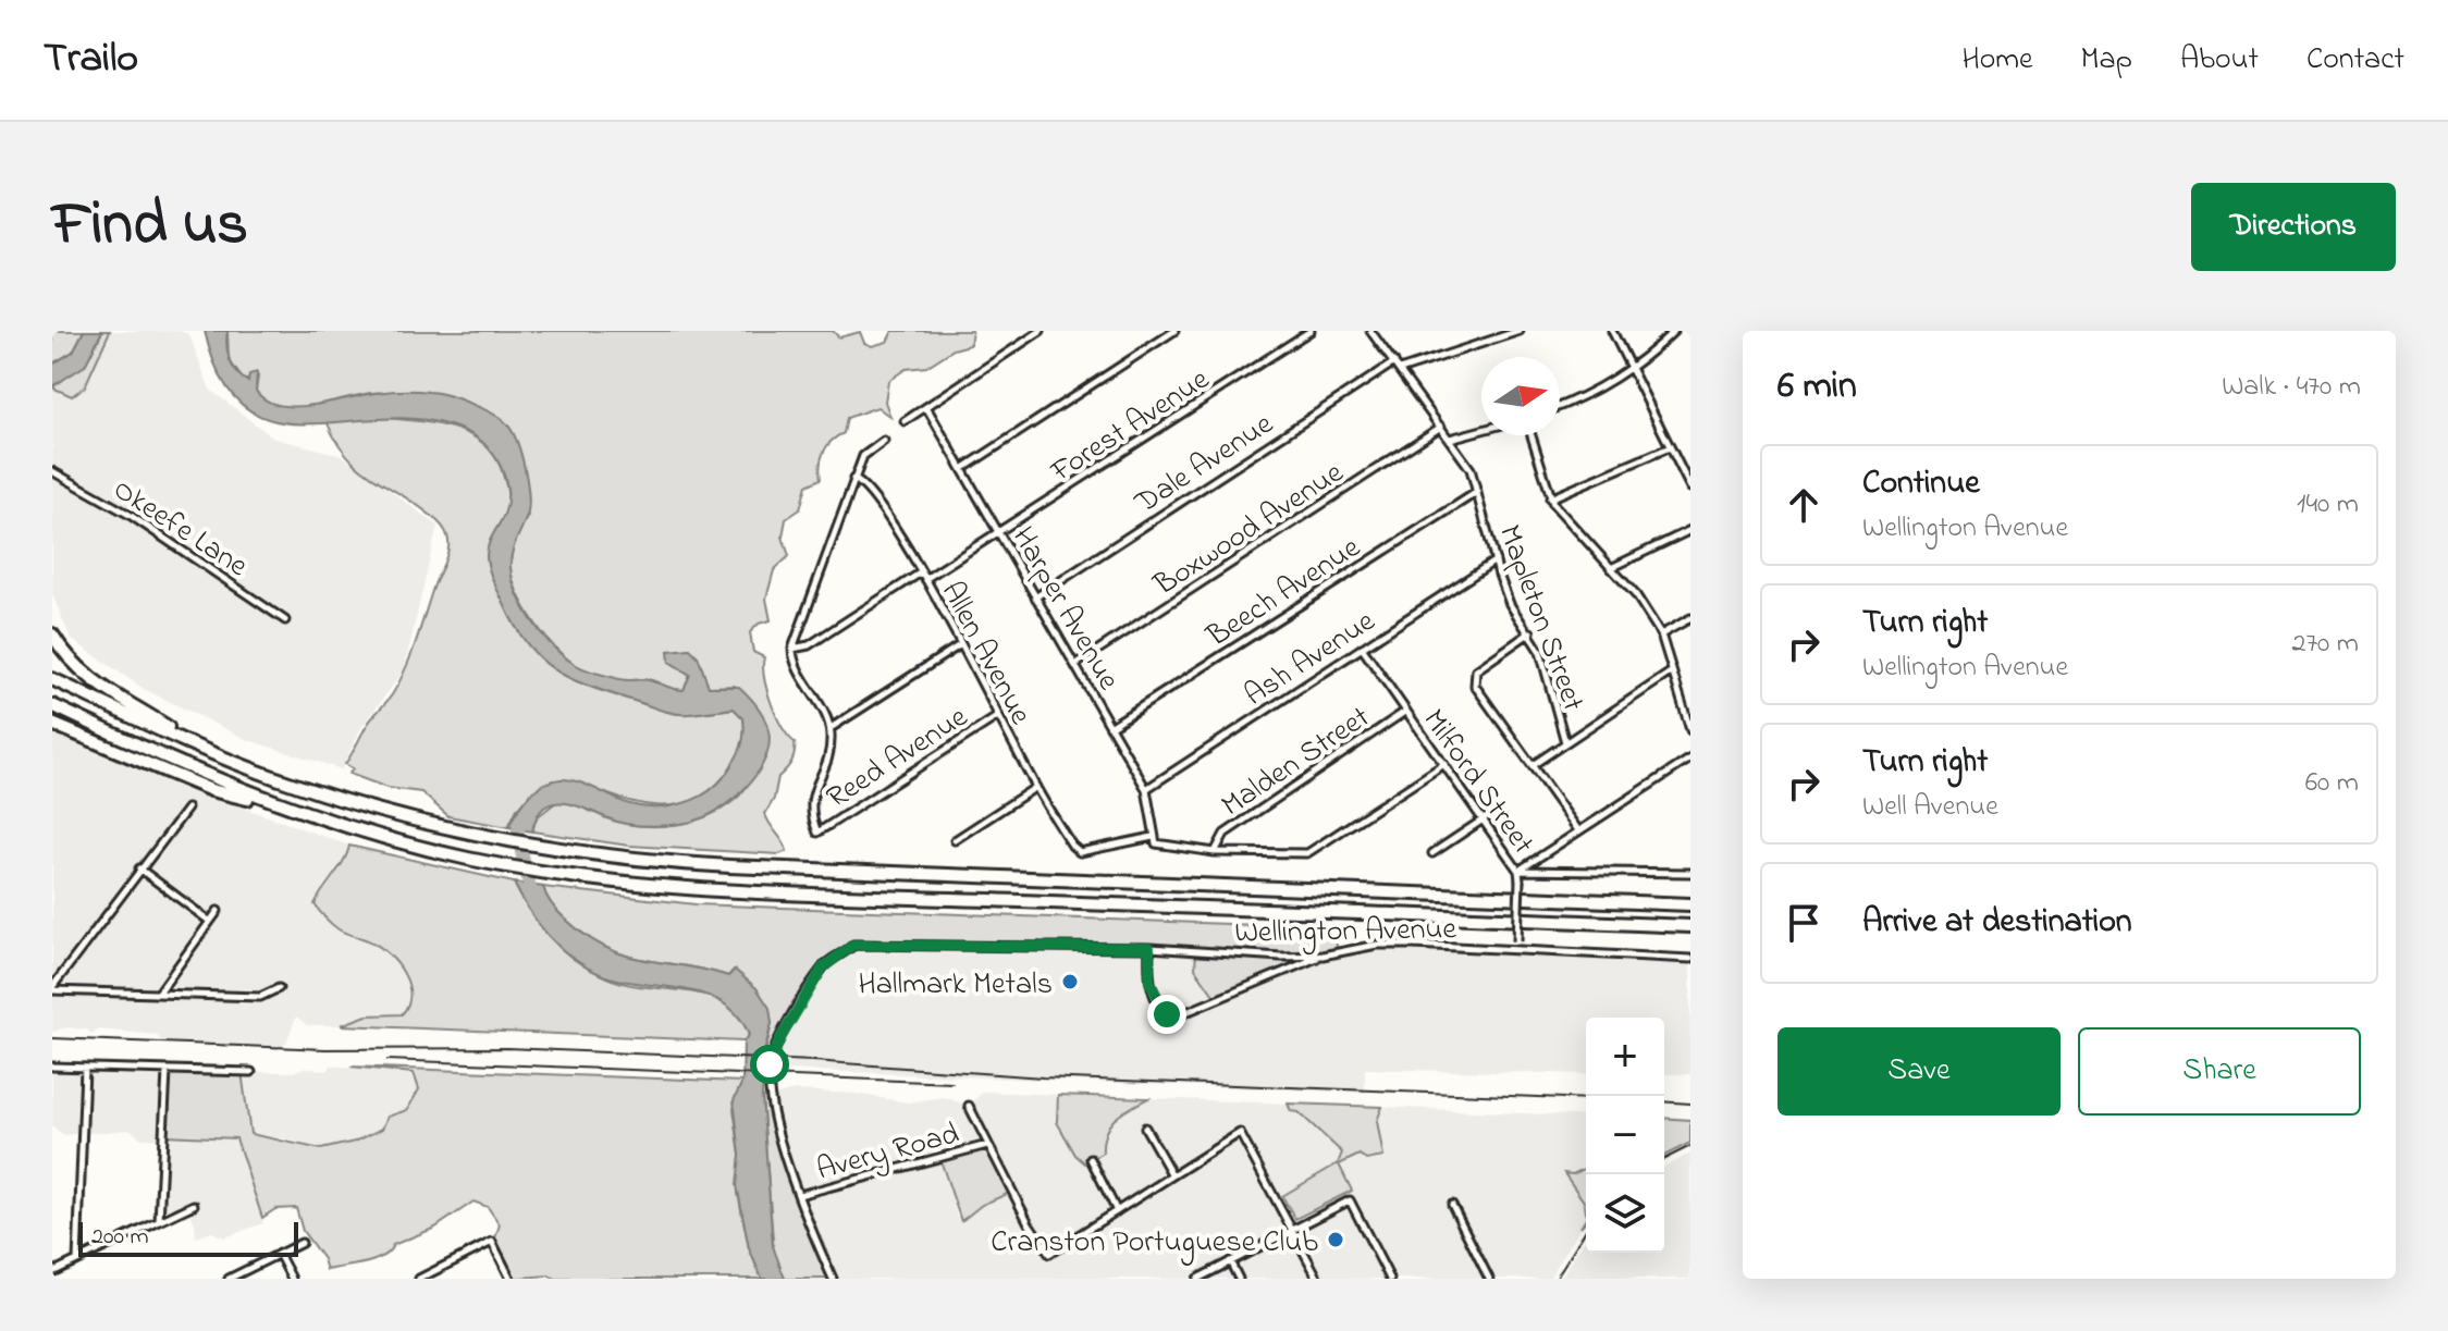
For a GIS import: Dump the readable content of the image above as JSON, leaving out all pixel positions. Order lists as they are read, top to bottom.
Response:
{
  "streets": {
    "street": [
      "Forest Avenue",
      "Dale Avenue",
      "Okeefe Lane",
      "Boxwood Avenue",
      "Beech Avenue",
      "Harper Avenue",
      "Mapleton Street",
      "Allen Avenue",
      "Ash Avenue",
      "Reed Avenue",
      "Malden Street",
      "Milford Street",
      "Wellington Avenue",
      "Avery Road"
    ]
  },
  "crossings": [
    ["Forest Avenue", "Harper Avenue"],
    ["Forest Avenue", "Allen Avenue"],
    ["Dale Avenue", "Harper Avenue"],
    ["Dale Avenue", "Mapleton Street"],
    ["Boxwood Avenue", "Harper Avenue"],
    ["Boxwood Avenue", "Mapleton Street"],
    ["Beech Avenue", "Harper Avenue"],
    ["Beech Avenue", "Mapleton Street"],
    ["Harper Avenue", "Allen Avenue"],
    ["Harper Avenue", "Ash Avenue"],
    ["Mapleton Street", "Ash Avenue"],
    ["Allen Avenue", "Reed Avenue"],
    ["Ash Avenue", "Milford Street"],
    ["Malden Street", "Milford Street"],
    ["Milford Street", "Wellington Avenue"],
    ["Wellington Avenue", "Avery Road"]
  ],
  "places": ["Hallmark Metals", "Cranston Portuguese Club"],
  "scale_bar": "200 m",
  "north": "right",
  "page": {
    "header": "Trailo",
    "nav": [
      "Home",
      "Map",
      "About",
      "Contact"
    ],
    "title": "Find us",
    "buttons": [
      "Directions",
      ["Save", "Share"]
    ],
    "heading": ["6 min", "Walk · 470 m"],
    "list": [
      ["Continue", "Wellington Avenue", "140 m"],
      ["Turn right", "Wellington Avenue", "270 m"],
      ["Turn right", "Well Avenue", "60 m"],
      "Arrive at destination"
    ],
    "map_buttons": ["+", "−"],
    "scale": "200 m"
  }
}
